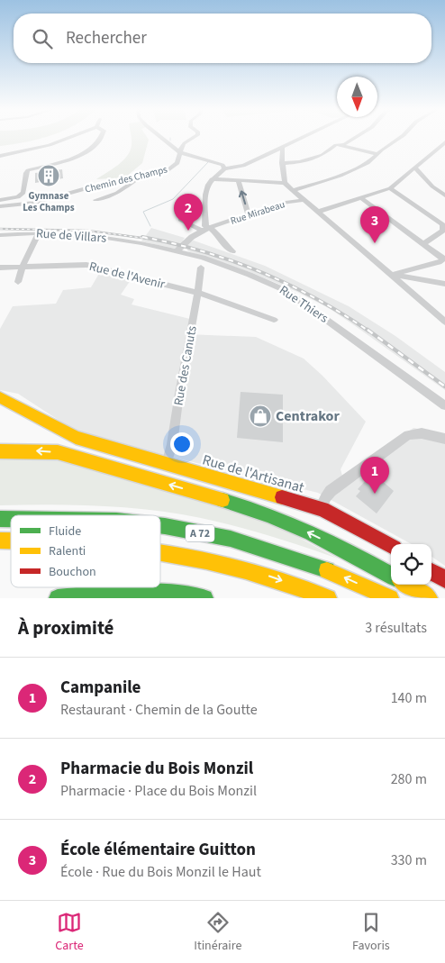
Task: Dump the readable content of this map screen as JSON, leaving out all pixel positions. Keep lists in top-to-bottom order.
{
  "streets": {
    "main road": ["Rue de l'Artisanat", "A 72"],
    "street": [
      "Chemin des Champs",
      "Rue Mirabeau",
      "Rue de Villars",
      "Rue de l'Avenir",
      "Rue Thiers",
      "Rue des Canuts"
    ]
  },
  "crossings": [
    ["Rue de Villars", "Rue Thiers"],
    ["Rue de l'Avenir", "Rue des Canuts"],
    ["Rue des Canuts", "Rue de l'Artisanat"]
  ],
  "places": {
    "building": ["Gymnase Les Champs"],
    "shop": ["Centrakor"]
  },
  "legend": ["Fluide", "Ralenti", "Bouchon"],
  "north": "bottom",
  "page": {
    "search": "Rechercher",
    "pins": ["2", "3", "1"],
    "heading": ["À proximité", "3 résultats"],
    "list": [
      {
        "mark": "1",
        "name": "Campanile",
        "note": "Restaurant · Chemin de la Goutte",
        "value": "140 m"
      },
      {
        "mark": "2",
        "name": "Pharmacie du Bois Monzil",
        "note": "Pharmacie · Place du Bois Monzil",
        "value": "280 m"
      },
      {
        "mark": "3",
        "name": "École élémentaire Guitton",
        "note": "École · Rue du Bois Monzil le Haut",
        "value": "330 m"
      }
    ],
    "nav": ["Carte", "Itinéraire", "Favoris"]
  }
}
